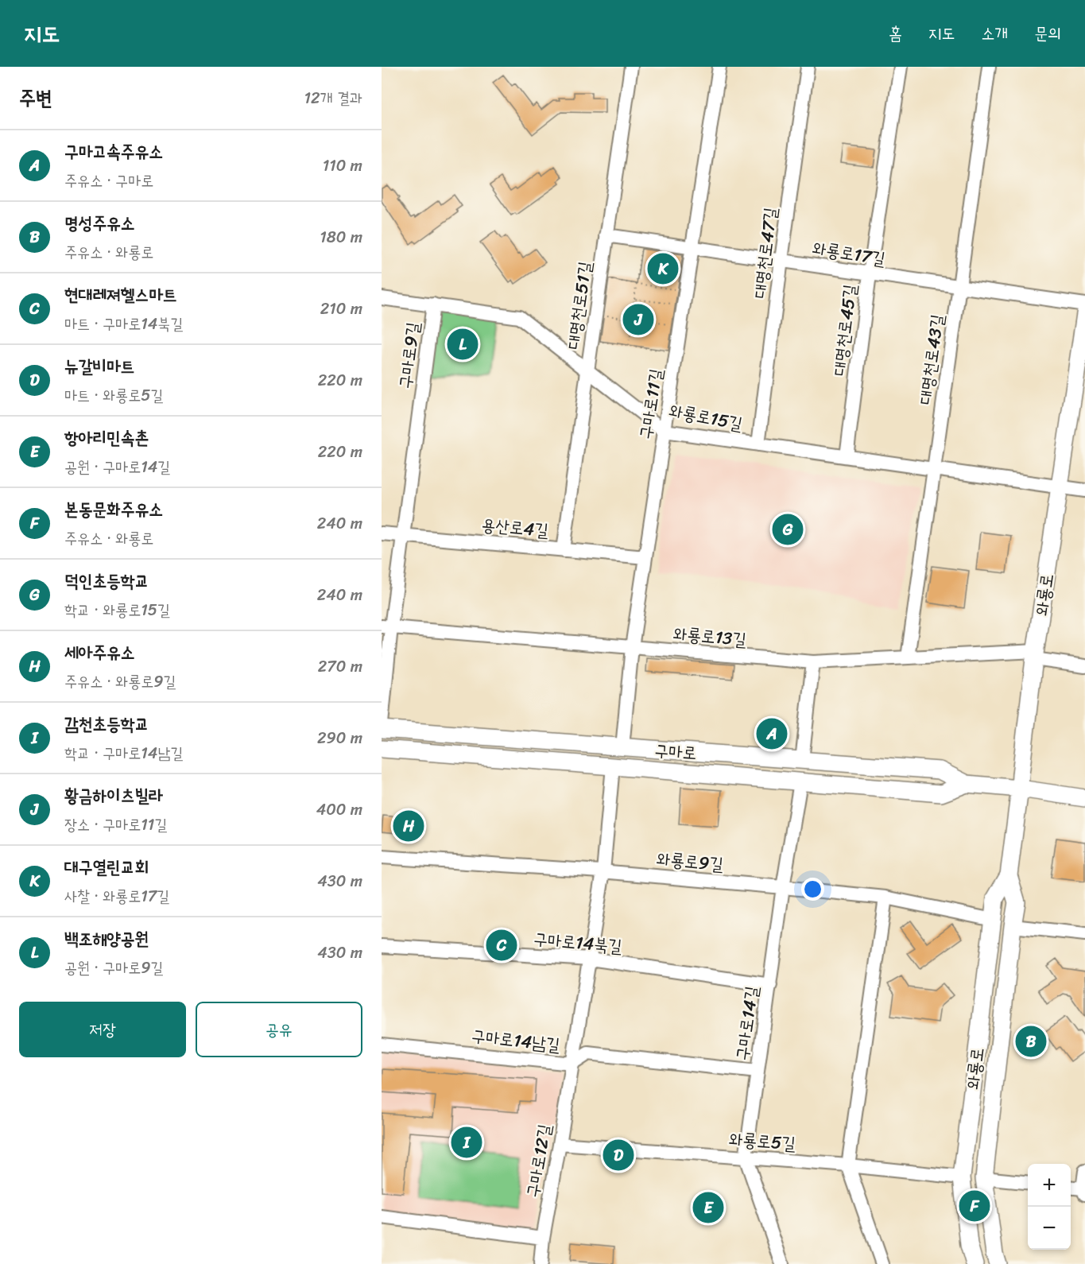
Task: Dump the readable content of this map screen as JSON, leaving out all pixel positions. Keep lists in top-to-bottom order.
{
  "streets": {
    "main road": ["와룡로", "구마로"],
    "street": [
      "대명천로47길",
      "와룡로17길",
      "대명천로51길",
      "대명천로45길",
      "구마로9길",
      "대명천로43길",
      "구마로11길",
      "와룡로15길",
      "용산로4길",
      "와룡로13길",
      "와룡로9길",
      "구마로14북길",
      "구마로14길",
      "구마로14남길",
      "와룡로5길",
      "구마로12길"
    ]
  },
  "crossings": [
    ["대명천로47길", "와룡로17길"],
    ["대명천로47길", "와룡로15길"],
    ["와룡로17길", "대명천로51길"],
    ["와룡로17길", "대명천로45길"],
    ["와룡로17길", "대명천로43길"],
    ["와룡로17길", "구마로11길"],
    ["대명천로51길", "와룡로15길"],
    ["대명천로51길", "용산로4길"],
    ["대명천로45길", "와룡로15길"],
    ["구마로9길", "와룡로15길"],
    ["구마로9길", "용산로4길"],
    ["구마로9길", "와룡로13길"],
    ["대명천로43길", "와룡로15길"],
    ["대명천로43길", "와룡로13길"],
    ["구마로11길", "와룡로15길"],
    ["구마로11길", "용산로4길"],
    ["구마로11길", "와룡로13길"],
    ["구마로11길", "구마로"],
    ["와룡로15길", "와룡로"],
    ["와룡로", "와룡로13길"],
    ["와룡로", "구마로"],
    ["와룡로", "와룡로9길"],
    ["와룡로", "와룡로5길"],
    ["구마로", "구마로14길"],
    ["구마로", "구마로12길"],
    ["와룡로9길", "구마로14길"],
    ["와룡로9길", "구마로12길"],
    ["구마로14북길", "구마로14길"],
    ["구마로14북길", "구마로12길"],
    ["구마로14길", "구마로14남길"],
    ["구마로14길", "와룡로5길"],
    ["구마로14남길", "구마로12길"],
    ["와룡로5길", "구마로12길"]
  ],
  "page": {
    "header": "지도",
    "nav": [
      "홈",
      "지도",
      "소개",
      "문의"
    ],
    "heading": ["주변", "12개 결과"],
    "list": [
      {
        "mark": "A",
        "name": "구마고속주유소",
        "note": "주유소 · 구마로",
        "value": "110 m"
      },
      {
        "mark": "B",
        "name": "명성주유소",
        "note": "주유소 · 와룡로",
        "value": "180 m"
      },
      {
        "mark": "C",
        "name": "현대레져헬스마트",
        "note": "마트 · 구마로14북길",
        "value": "210 m"
      },
      {
        "mark": "D",
        "name": "뉴갈비마트",
        "note": "마트 · 와룡로5길",
        "value": "220 m"
      },
      {
        "mark": "E",
        "name": "항아리민속촌",
        "note": "공원 · 구마로14길",
        "value": "220 m"
      },
      {
        "mark": "F",
        "name": "본동문화주유소",
        "note": "주유소 · 와룡로",
        "value": "240 m"
      },
      {
        "mark": "G",
        "name": "덕인초등학교",
        "note": "학교 · 와룡로15길",
        "value": "240 m"
      },
      {
        "mark": "H",
        "name": "세아주유소",
        "note": "주유소 · 와룡로9길",
        "value": "270 m"
      },
      {
        "mark": "I",
        "name": "감천초등학교",
        "note": "학교 · 구마로14남길",
        "value": "290 m"
      },
      {
        "mark": "J",
        "name": "황금하이츠빌라",
        "note": "장소 · 구마로11길",
        "value": "400 m"
      },
      {
        "mark": "K",
        "name": "대구열린교회",
        "note": "사찰 · 와룡로17길",
        "value": "430 m"
      },
      {
        "mark": "L",
        "name": "백조해양공원",
        "note": "공원 · 구마로9길",
        "value": "430 m"
      }
    ],
    "pins": [
      "K",
      "J",
      "L",
      "G",
      "A",
      "H",
      "C",
      "B",
      "I",
      "D",
      "F",
      "E"
    ],
    "buttons": ["저장", "공유"],
    "map_buttons": ["+", "−"]
  }
}
